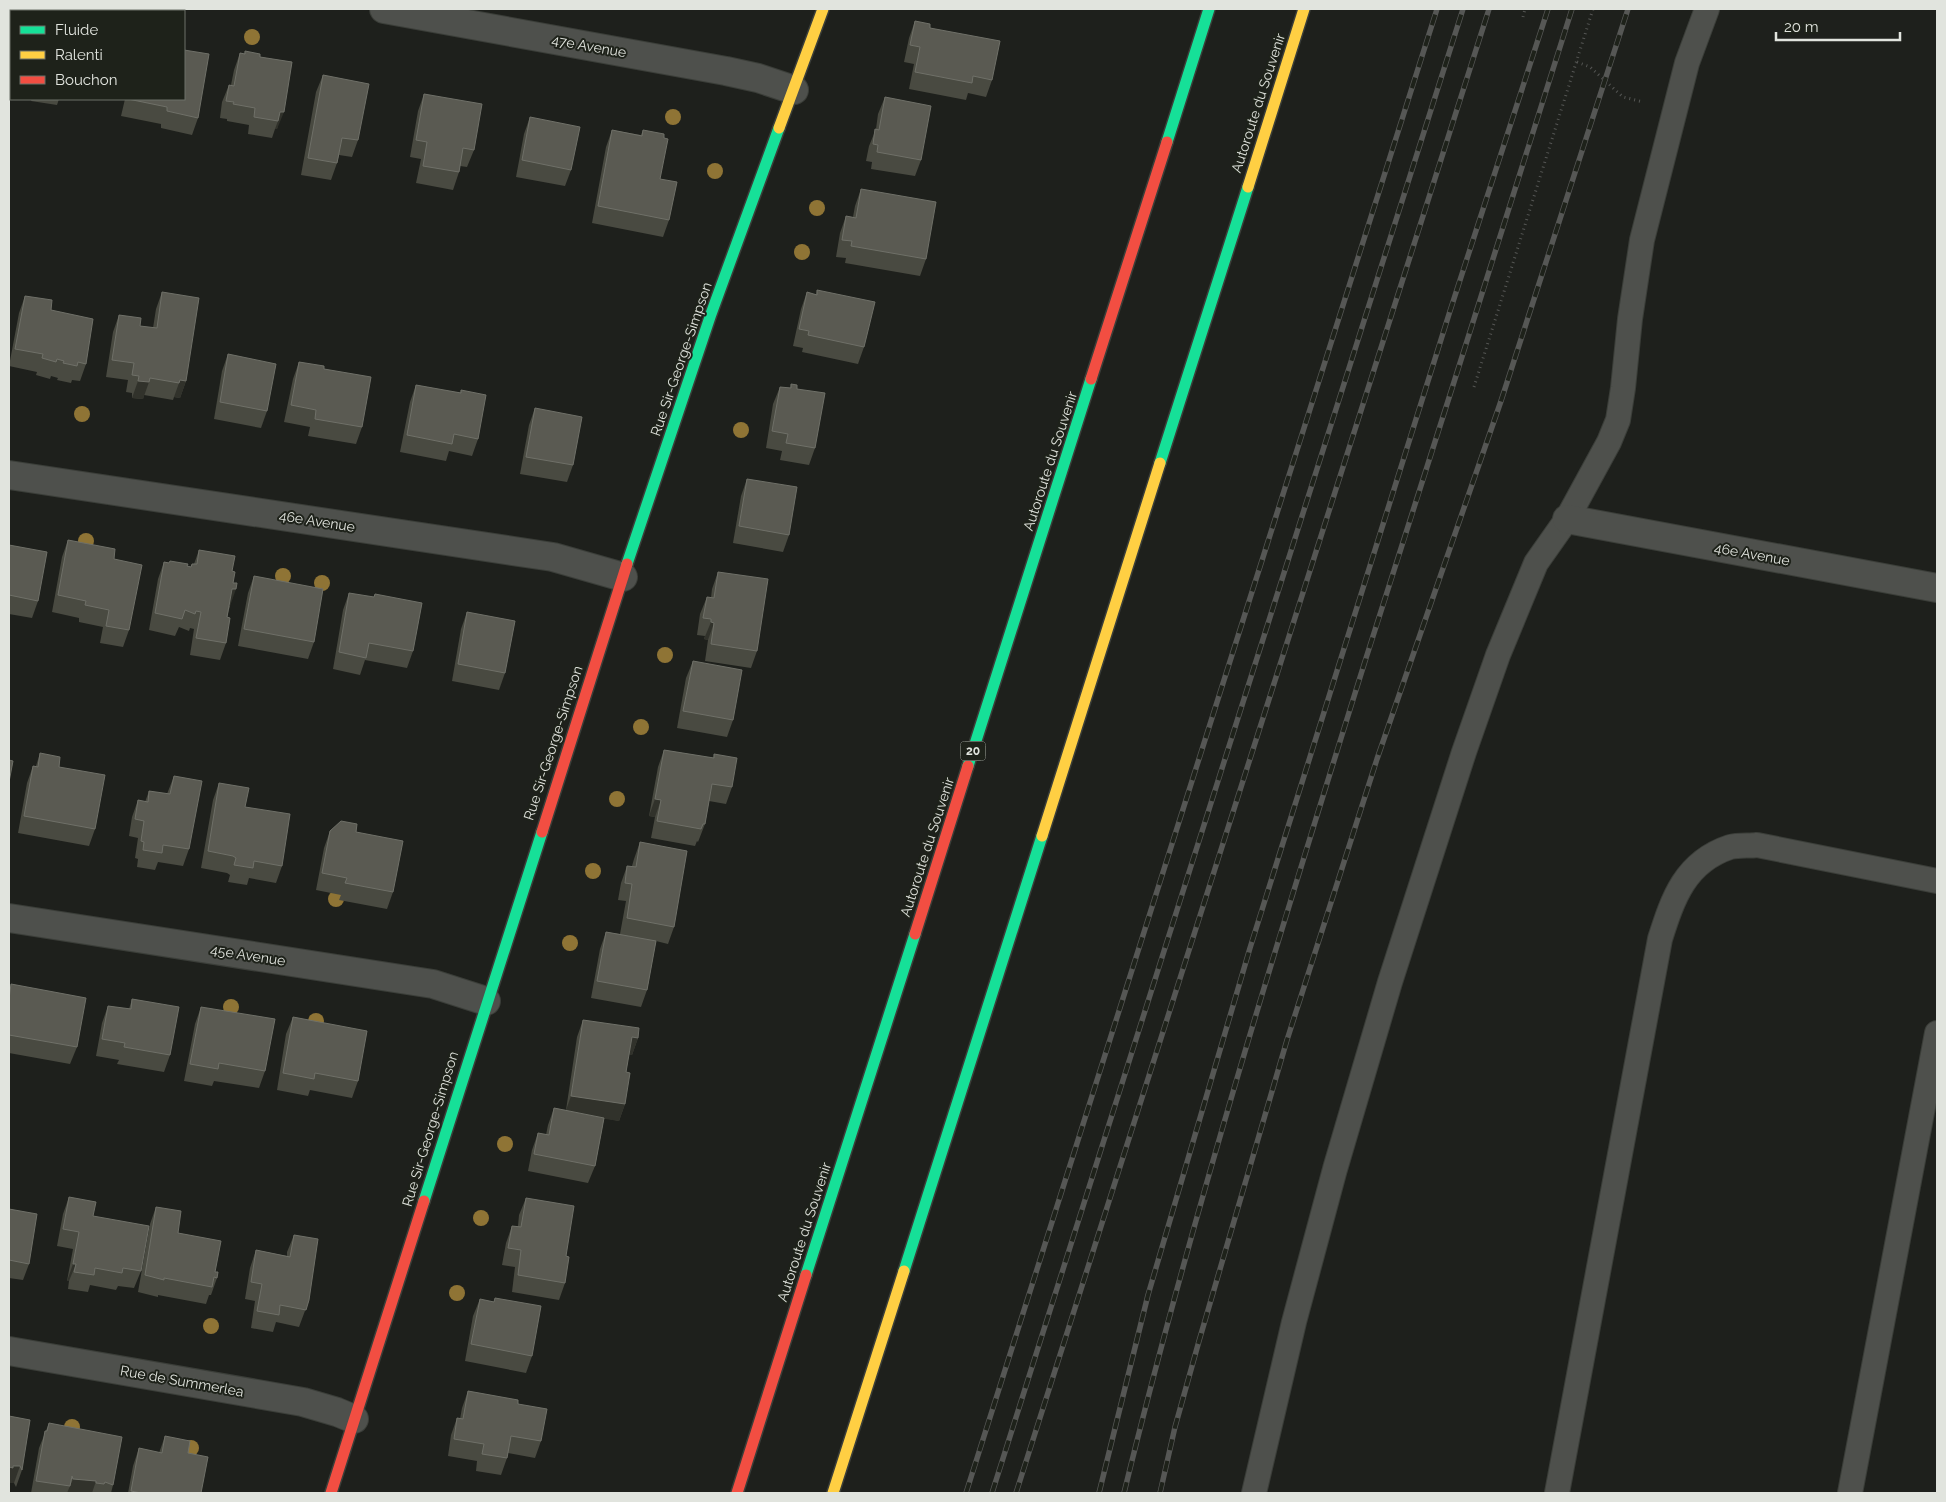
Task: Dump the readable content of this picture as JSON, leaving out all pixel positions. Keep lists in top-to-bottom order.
{
  "streets": {
    "main road": ["Autoroute du Souvenir", "Rue Sir-George-Simpson", "20"],
    "street": [
      "47e Avenue",
      "46e Avenue",
      "45e Avenue",
      "Rue de Summerlea"
    ]
  },
  "crossings": [
    ["47e Avenue", "Rue Sir-George-Simpson"],
    ["Rue Sir-George-Simpson", "46e Avenue"],
    ["Rue Sir-George-Simpson", "45e Avenue"],
    ["Rue Sir-George-Simpson", "Rue de Summerlea"]
  ],
  "legend": ["Fluide", "Ralenti", "Bouchon"],
  "scale_bar": "20 m"
}
